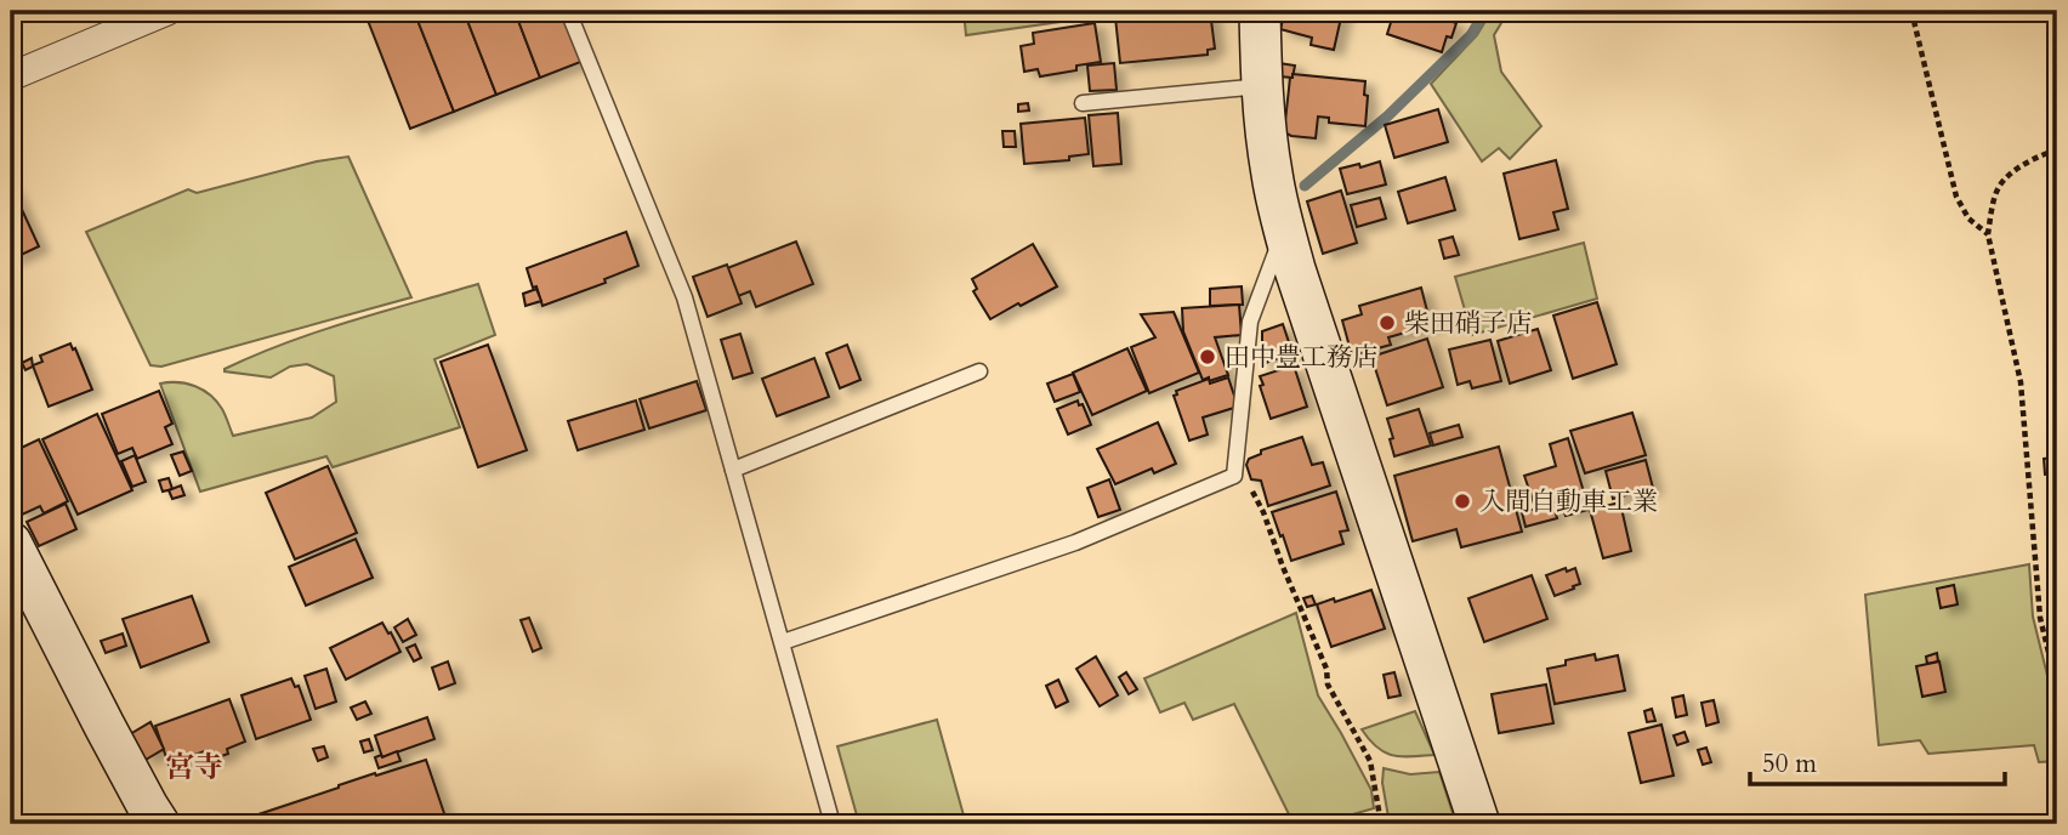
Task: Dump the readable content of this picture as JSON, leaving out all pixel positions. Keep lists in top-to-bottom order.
{
  "districts": ["宮寺"],
  "places": ["柴田硝子店", "田中豊工務店", "入間自動車工業"],
  "scale_bar": "50 m"
}
